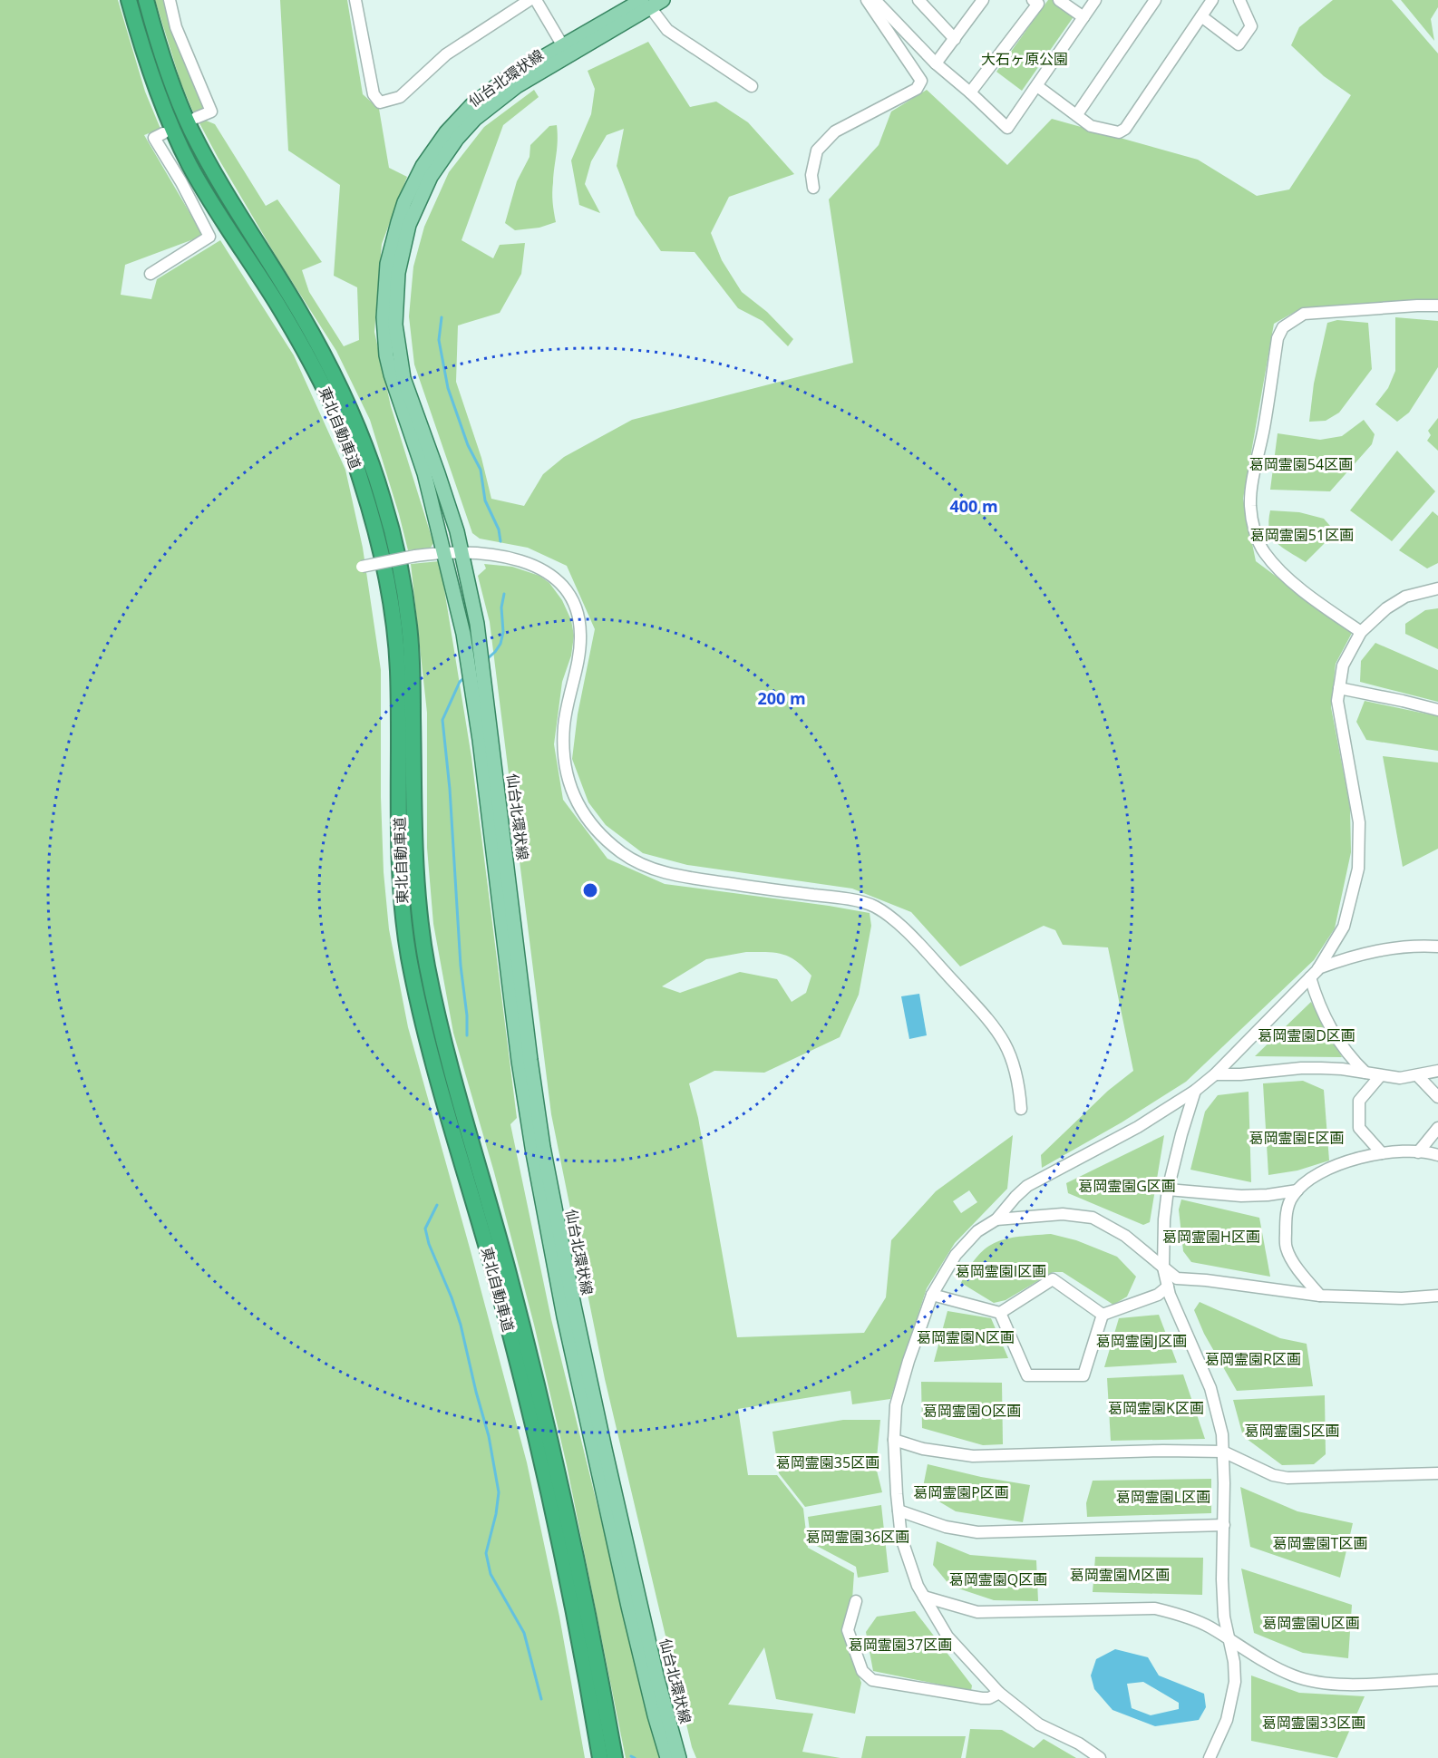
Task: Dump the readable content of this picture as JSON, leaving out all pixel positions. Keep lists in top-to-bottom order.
{
  "streets": {
    "highway": ["東北自動車道"],
    "main road": ["仙台北環状線"]
  },
  "parks": [
    "大石ヶ原公園",
    "葛岡霊園54区画",
    "葛岡霊園51区画",
    "葛岡霊園D区画",
    "葛岡霊園E区画",
    "葛岡霊園G区画",
    "葛岡霊園H区画",
    "葛岡霊園I区画",
    "葛岡霊園N区画",
    "葛岡霊園J区画",
    "葛岡霊園R区画",
    "葛岡霊園K区画",
    "葛岡霊園O区画",
    "葛岡霊園S区画",
    "葛岡霊園35区画",
    "葛岡霊園P区画",
    "葛岡霊園L区画",
    "葛岡霊園36区画",
    "葛岡霊園T区画",
    "葛岡霊園M区画",
    "葛岡霊園Q区画",
    "葛岡霊園U区画",
    "葛岡霊園37区画",
    "葛岡霊園33区画"
  ],
  "rings": ["400 m", "200 m"]
}
